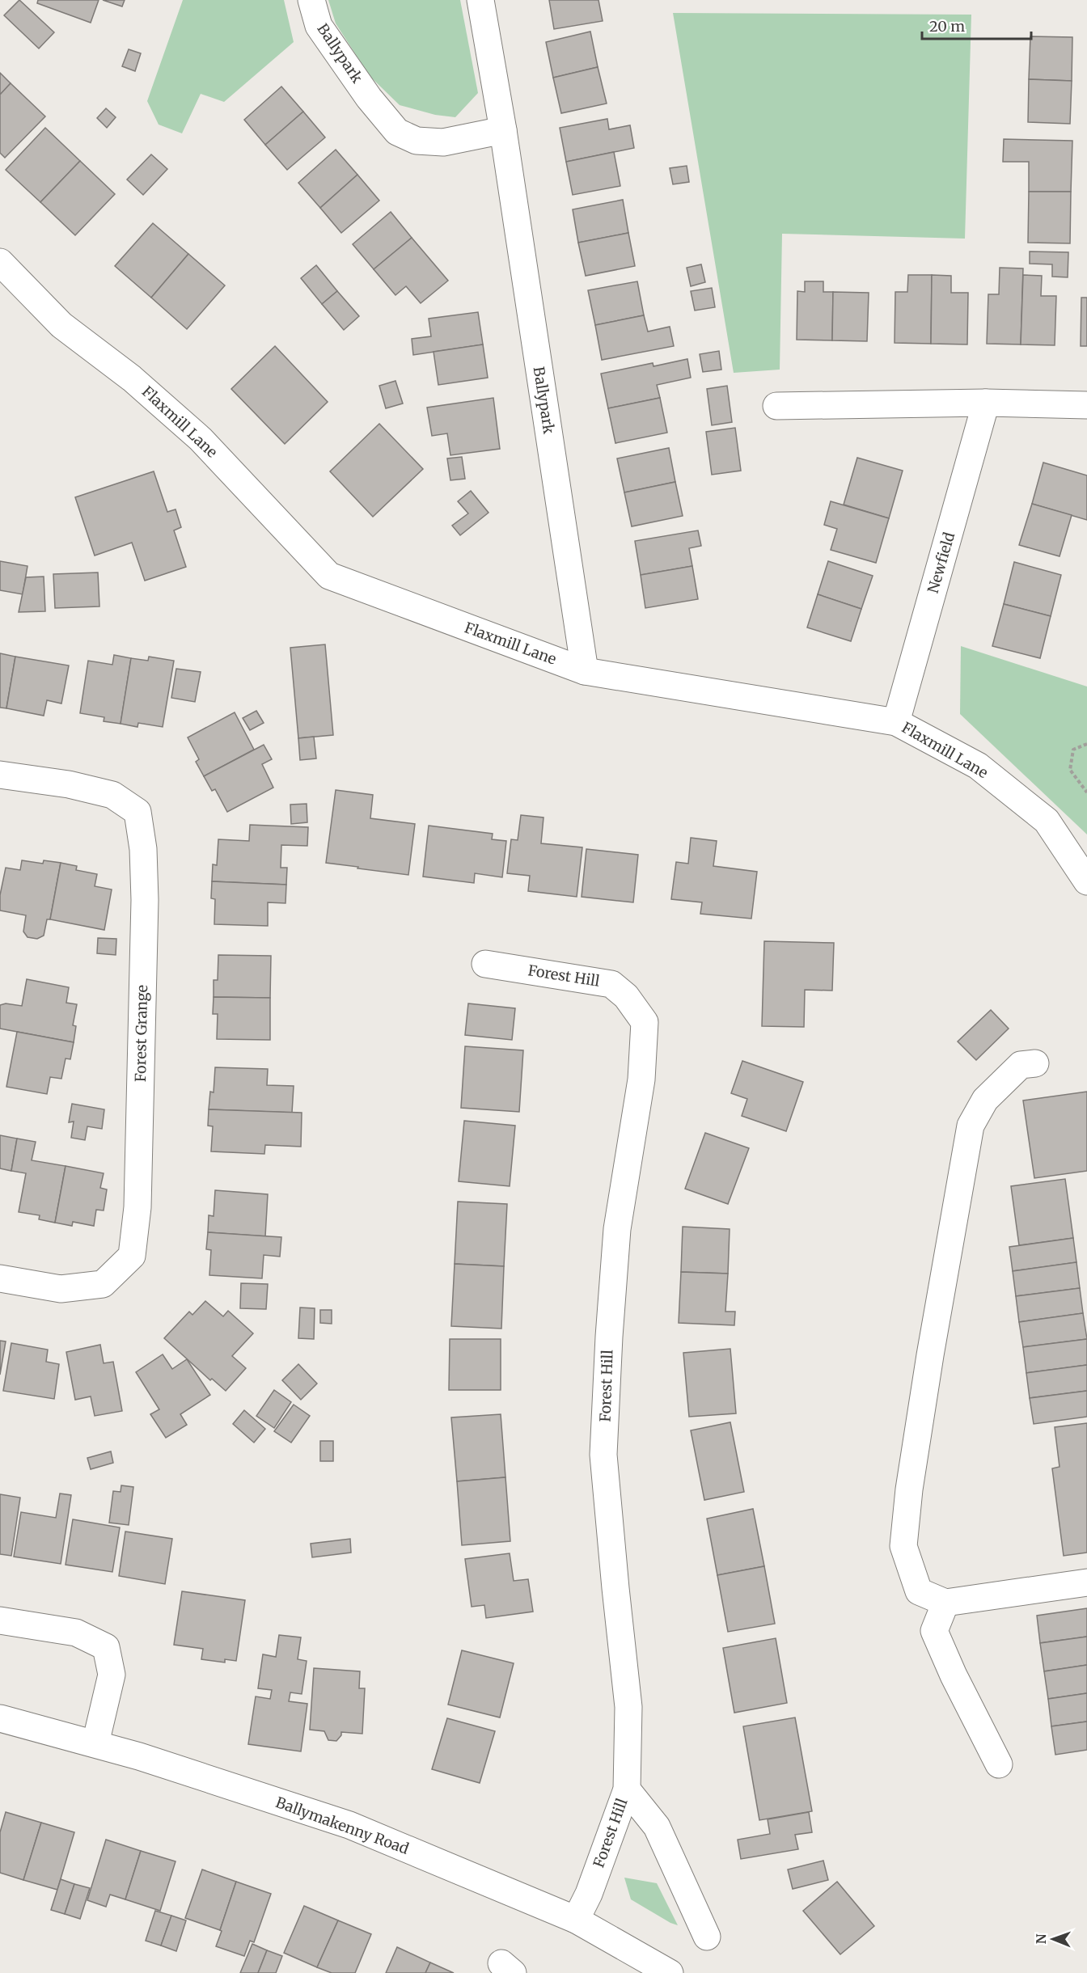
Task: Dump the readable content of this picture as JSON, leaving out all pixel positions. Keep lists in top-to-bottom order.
{
  "streets": {
    "street": [
      "Ballypark",
      "Flaxmill Lane",
      "Newfield",
      "Forest Hill",
      "Forest Grange",
      "Ballymakenny Road"
    ]
  },
  "crossings": [
    ["Ballypark", "Flaxmill Lane"],
    ["Flaxmill Lane", "Newfield"],
    ["Forest Hill", "Ballymakenny Road"]
  ],
  "scale_bar": "20 m",
  "north": "left"
}
